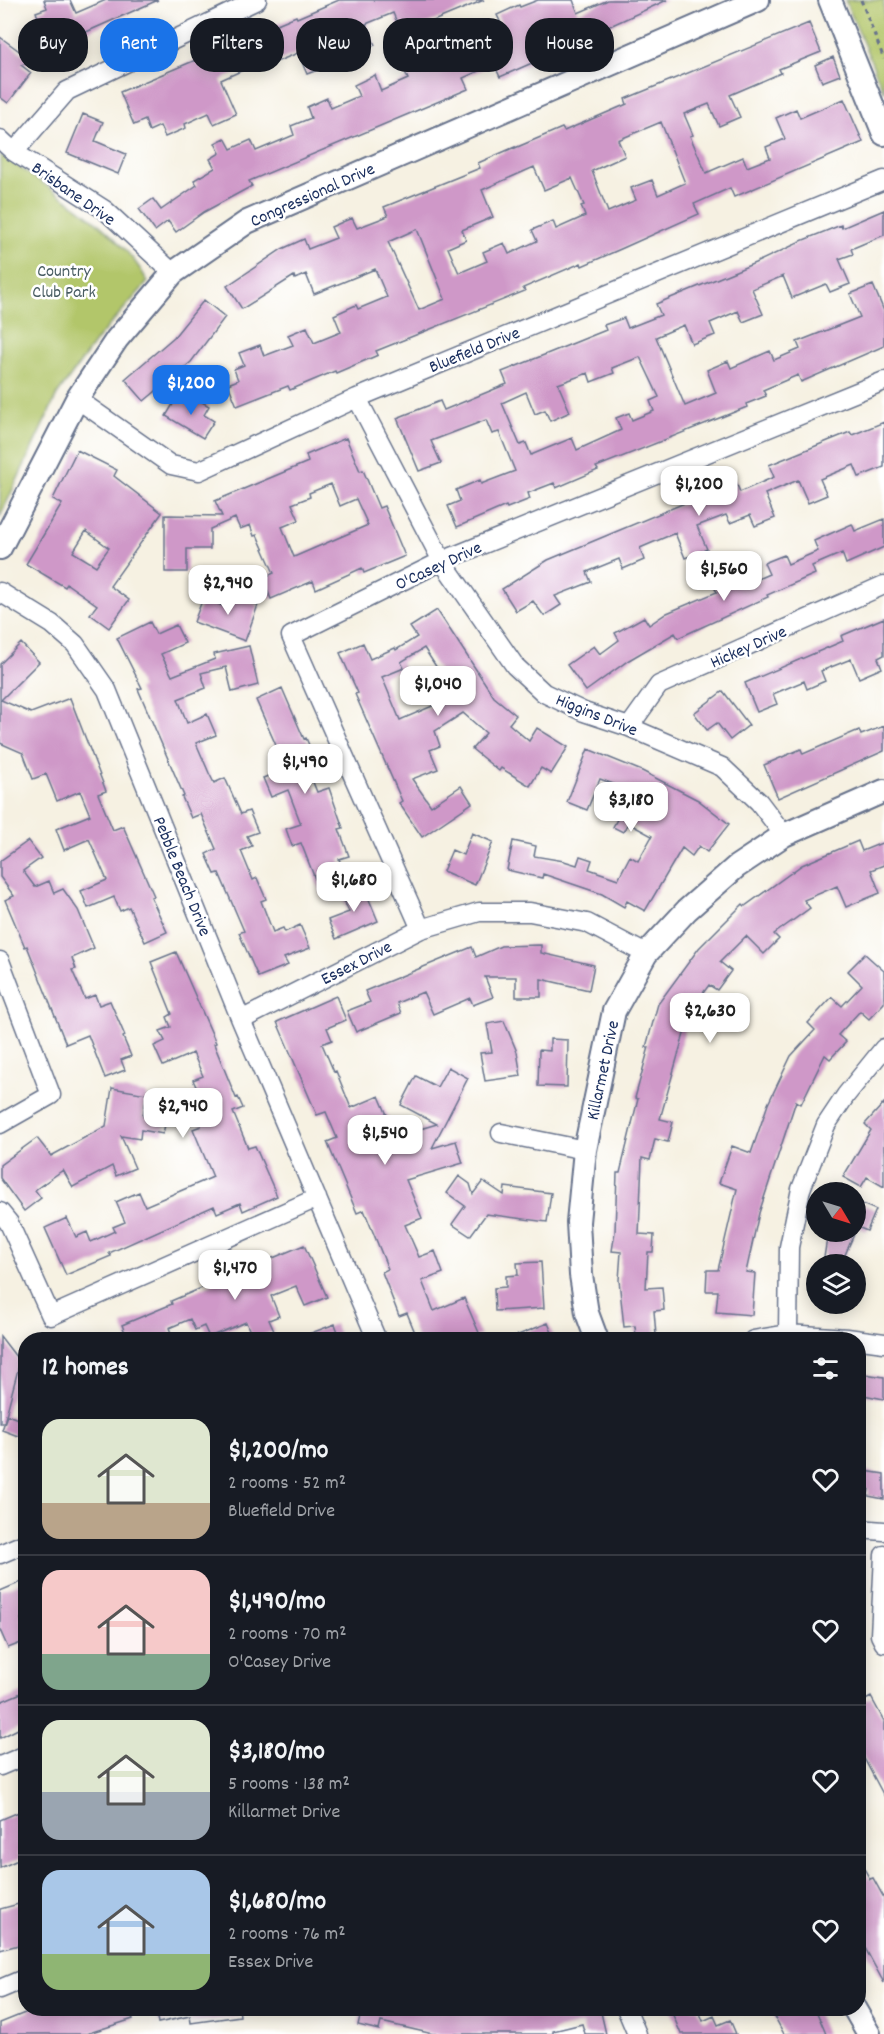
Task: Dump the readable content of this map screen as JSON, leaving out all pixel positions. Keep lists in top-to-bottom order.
{
  "streets": {
    "street": [
      "Brisbane Drive",
      "Congressional Drive",
      "Bluefield Drive",
      "O'Casey Drive",
      "Hickey Drive",
      "Higgins Drive",
      "Pebble Beach Drive",
      "Essex Drive",
      "Killarmet Drive"
    ]
  },
  "crossings": [
    ["Brisbane Drive", "Congressional Drive"],
    ["Congressional Drive", "Bluefield Drive"],
    ["Bluefield Drive", "Higgins Drive"],
    ["O'Casey Drive", "Higgins Drive"],
    ["O'Casey Drive", "Essex Drive"],
    ["Hickey Drive", "Higgins Drive"],
    ["Higgins Drive", "Killarmet Drive"],
    ["Pebble Beach Drive", "Essex Drive"],
    ["Essex Drive", "Killarmet Drive"]
  ],
  "parks": ["Country Club Park"],
  "north": "bottom right",
  "page": {
    "chip": [
      "Buy",
      "Rent",
      "Filters",
      "New",
      "Apartment",
      "House"
    ],
    "price": [
      "$1,200",
      "$1,200",
      "$1,560",
      "$2,940",
      "$1,040",
      "$1,490",
      "$3,180",
      "$1,680",
      "$2,630",
      "$2,940",
      "$1,540",
      "$1,470"
    ],
    "heading": "12 homes",
    "list": [
      {
        "name": "$1,200/mo",
        "note": "2 rooms · 52 m² · Bluefield Drive"
      },
      {
        "name": "$1,490/mo",
        "note": "2 rooms · 70 m² · O'Casey Drive"
      },
      {
        "name": "$3,180/mo",
        "note": "5 rooms · 138 m² · Killarmet Drive"
      },
      {
        "name": "$1,680/mo",
        "note": "2 rooms · 76 m² · Essex Drive"
      }
    ]
  }
}
